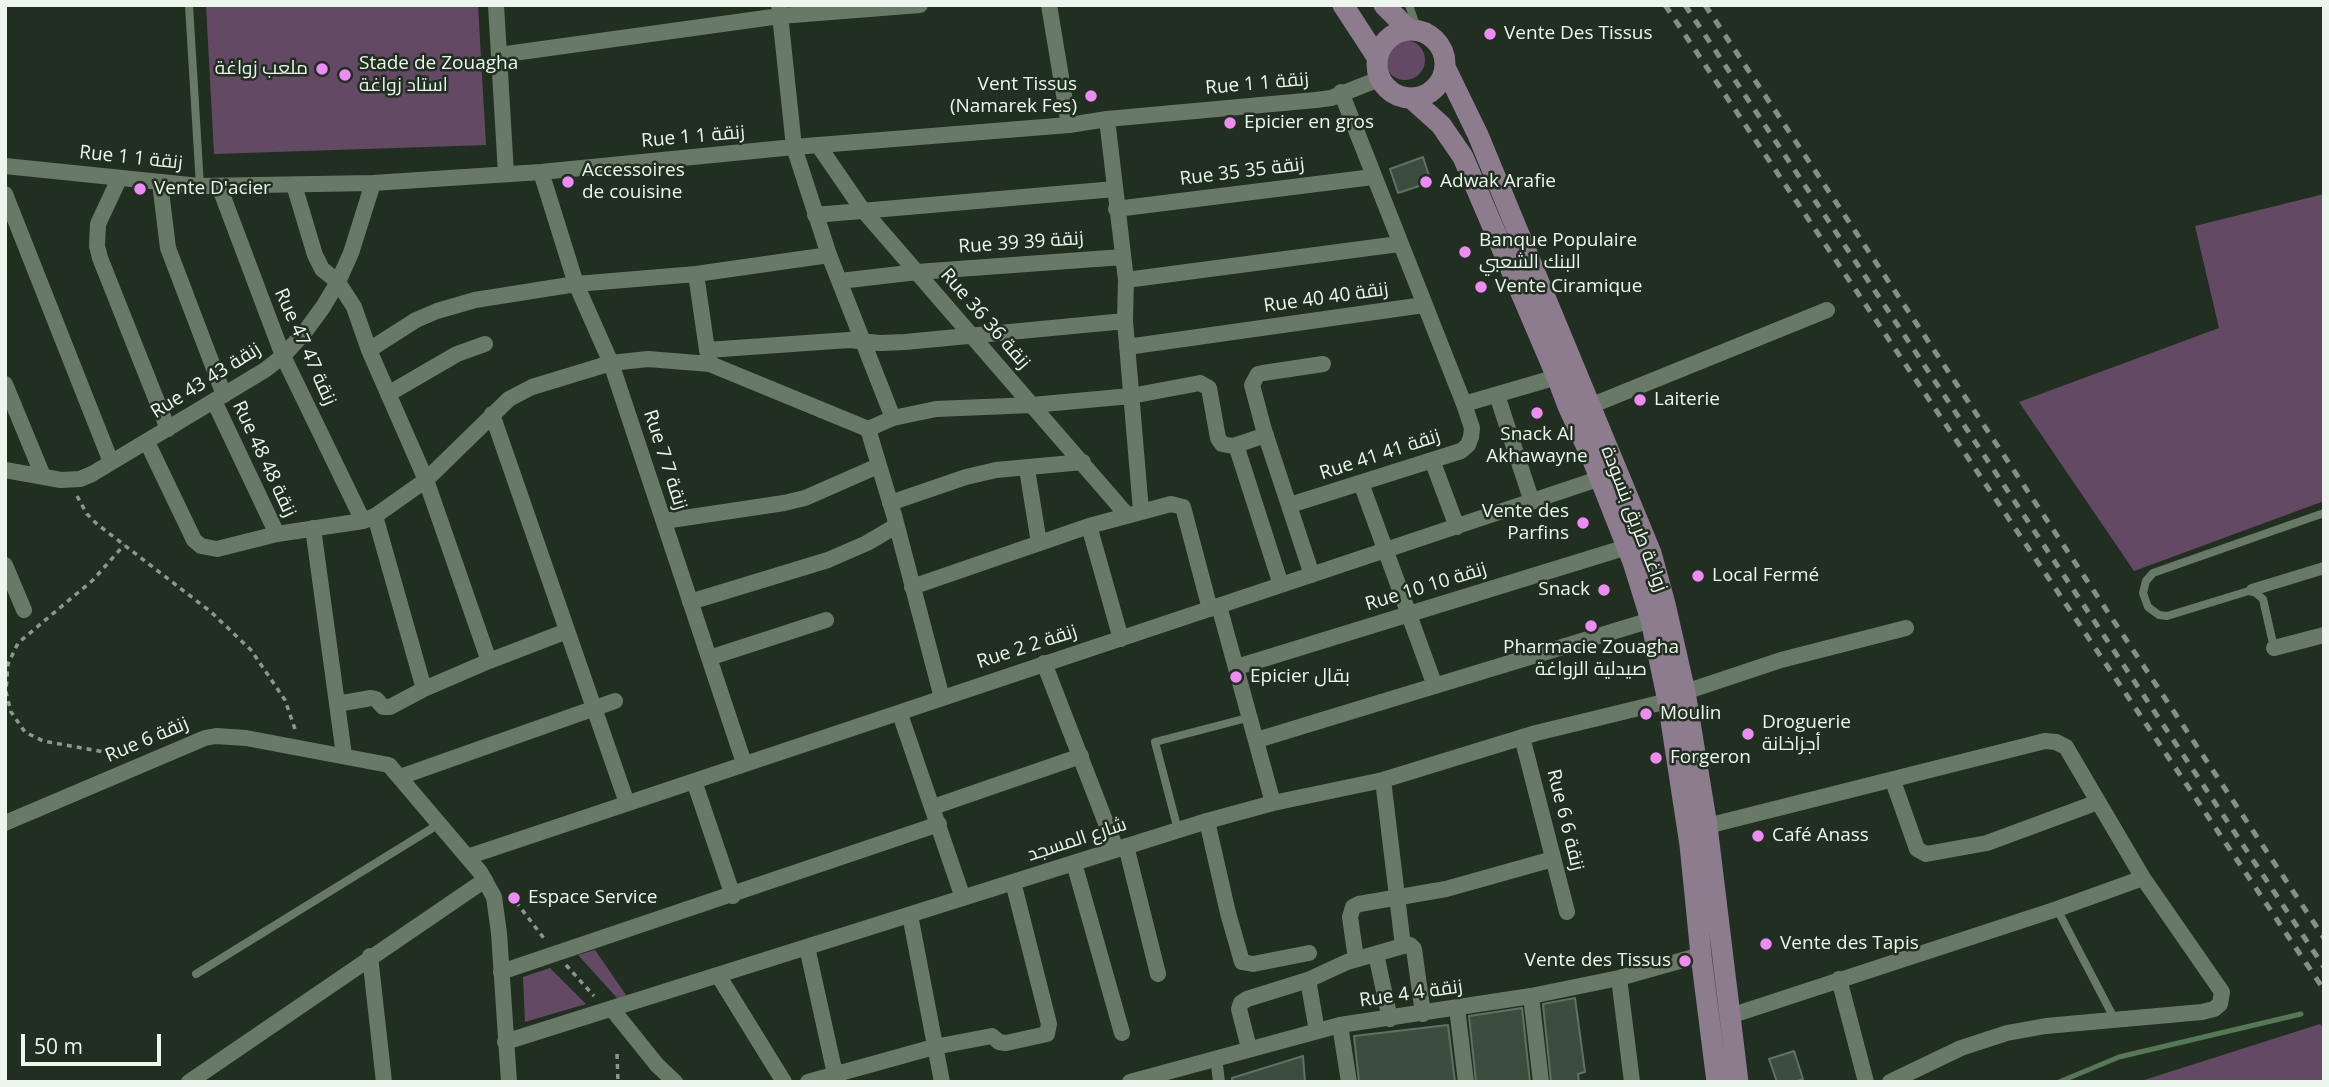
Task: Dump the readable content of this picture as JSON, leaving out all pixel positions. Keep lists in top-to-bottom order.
{
  "streets": {
    "main road": ["زواغة طريق بنسودة"],
    "street": [
      "Rue 1 زنقة 1",
      "Rue 35 زنقة 35",
      "Rue 39 زنقة 39",
      "Rue 40 زنقة 40",
      "Rue 36 زنقة 36",
      "Rue 47 زنقة 47",
      "Rue 43 زنقة 43",
      "Rue 41 زنقة 41",
      "Rue 48 زنقة 48",
      "Rue 7 زنقة 7",
      "Rue 10 زنقة 10",
      "Rue 2 زنقة 2",
      "Rue 6 زنقة",
      "Rue 6 زنقة 6",
      "شارع المسجد",
      "Rue 4 زنقة 4"
    ]
  },
  "crossings": [
    ["Rue 1 زنقة 1", "Rue 36 زنقة 36"],
    ["Rue 1 زنقة 1", "Rue 47 زنقة 47"],
    ["Rue 1 زنقة 1", "Rue 43 زنقة 43"],
    ["Rue 1 زنقة 1", "Rue 48 زنقة 48"],
    ["Rue 1 زنقة 1", "Rue 7 زنقة 7"],
    ["Rue 1 زنقة 1", "زواغة طريق بنسودة"],
    ["Rue 39 زنقة 39", "Rue 36 زنقة 36"],
    ["Rue 47 زنقة 47", "Rue 43 زنقة 43"],
    ["Rue 43 زنقة 43", "Rue 48 زنقة 48"],
    ["Rue 7 زنقة 7", "Rue 2 زنقة 2"],
    ["زواغة طريق بنسودة", "Rue 10 زنقة 10"],
    ["زواغة طريق بنسودة", "Rue 2 زنقة 2"],
    ["زواغة طريق بنسودة", "شارع المسجد"],
    ["زواغة طريق بنسودة", "Rue 4 زنقة 4"],
    ["Rue 6 زنقة 6", "شارع المسجد"]
  ],
  "places": [
    "Vente Des Tissus",
    "ملعب زواغة",
    "Stade de Zouagha استاد زواغة",
    "Vent Tissus (Namarek Fes)",
    "Epicier en gros",
    "Accessoires de couisine",
    "Adwak Arafie",
    "Vente D'acier",
    "Banque Populaire البنك الشعبي",
    "Vente Ciramique",
    "Laiterie",
    "Snack Al Akhawayne",
    "Vente des Parfins",
    "Local Fermé",
    "Snack",
    "Pharmacie Zouagha صيدلية الزواغة",
    "Epicier بقال",
    "Moulin",
    "Droguerie أجزاخانة",
    "Forgeron",
    "Café Anass",
    "Espace Service",
    "Vente des Tapis",
    "Vente des Tissus"
  ],
  "scale_bar": "50 m"
}
